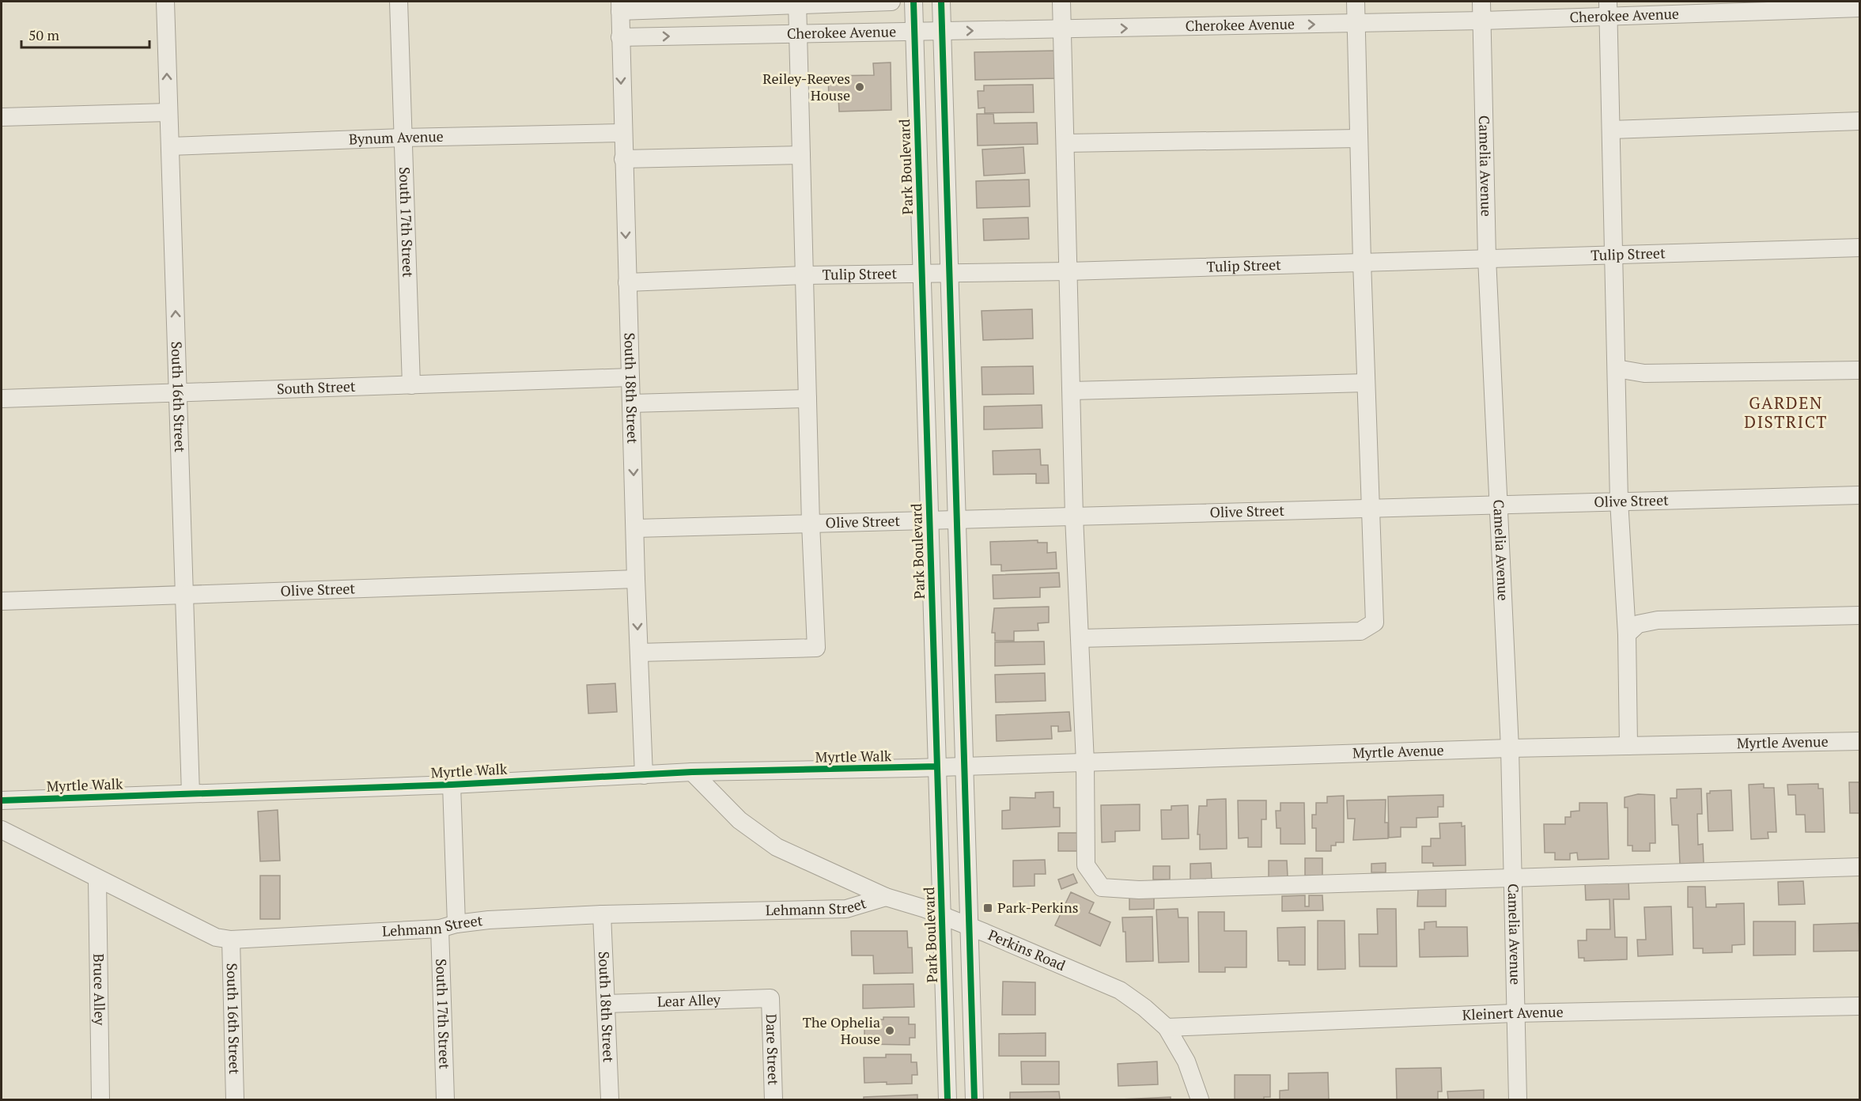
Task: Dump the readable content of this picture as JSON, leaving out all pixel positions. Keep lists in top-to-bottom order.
{
  "streets": {
    "street": [
      "Cherokee Avenue",
      "Bynum Avenue",
      "Camelia Avenue",
      "Park Boulevard",
      "South 17th Street",
      "Tulip Street",
      "South Street",
      "South 18th Street",
      "South 16th Street",
      "Olive Street",
      "Myrtle Avenue",
      "Myrtle Walk",
      "Lehmann Street",
      "Perkins Road",
      "Bruce Alley",
      "Lear Alley",
      "Kleinert Avenue",
      "Dare Street"
    ]
  },
  "crossings": [
    ["Cherokee Avenue", "Camelia Avenue"],
    ["Cherokee Avenue", "Park Boulevard"],
    ["Cherokee Avenue", "South 18th Street"],
    ["Bynum Avenue", "South 17th Street"],
    ["Bynum Avenue", "South 18th Street"],
    ["Bynum Avenue", "South 16th Street"],
    ["Camelia Avenue", "Tulip Street"],
    ["Camelia Avenue", "Olive Street"],
    ["Camelia Avenue", "Myrtle Avenue"],
    ["Camelia Avenue", "Kleinert Avenue"],
    ["Park Boulevard", "Tulip Street"],
    ["Park Boulevard", "Olive Street"],
    ["Park Boulevard", "Myrtle Avenue"],
    ["Park Boulevard", "Myrtle Walk"],
    ["Park Boulevard", "Perkins Road"],
    ["South 17th Street", "South Street"],
    ["South 17th Street", "Myrtle Walk"],
    ["South 17th Street", "Lehmann Street"],
    ["Tulip Street", "South 18th Street"],
    ["South Street", "South 18th Street"],
    ["South Street", "South 16th Street"],
    ["South 18th Street", "Olive Street"],
    ["South 18th Street", "Myrtle Walk"],
    ["South 18th Street", "Lehmann Street"],
    ["South 18th Street", "Lear Alley"],
    ["South 16th Street", "Olive Street"],
    ["South 16th Street", "Myrtle Walk"],
    ["South 16th Street", "Lehmann Street"],
    ["Myrtle Avenue", "Myrtle Walk"],
    ["Myrtle Walk", "Perkins Road"],
    ["Lehmann Street", "Perkins Road"],
    ["Lehmann Street", "Bruce Alley"],
    ["Perkins Road", "Kleinert Avenue"],
    ["Lear Alley", "Dare Street"]
  ],
  "one_way": ["South 18th Street", "South 16th Street"],
  "districts": ["GARDEN DISTRICT"],
  "places": {
    "other": ["Reiley-Reeves House", "The Ophelia House"],
    "transit": ["Park-Perkins"]
  },
  "scale_bar": "50 m"
}
